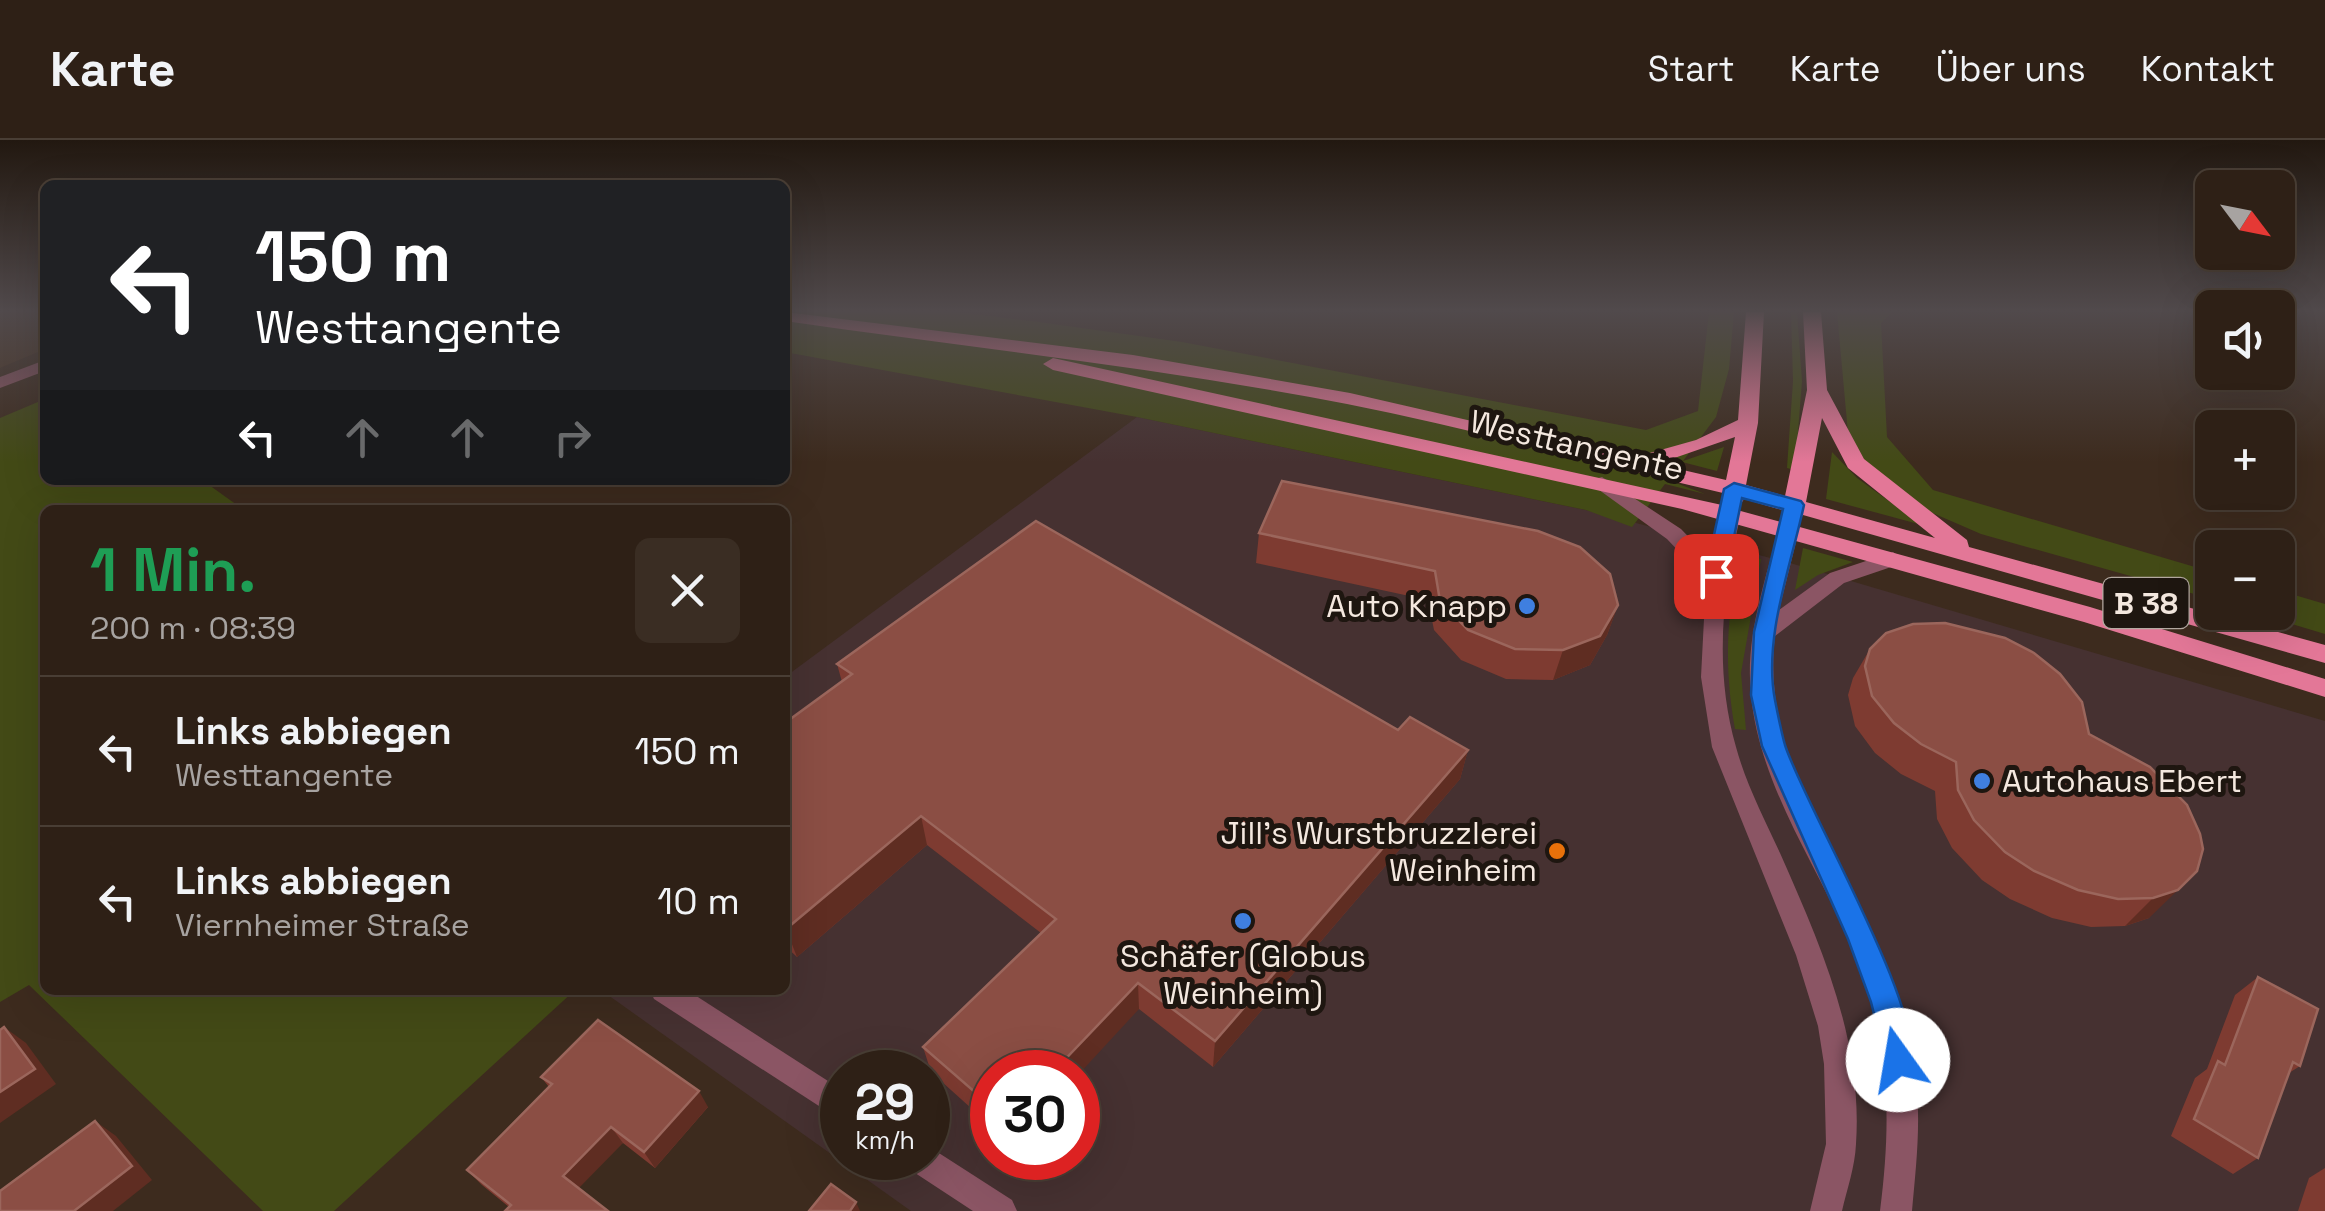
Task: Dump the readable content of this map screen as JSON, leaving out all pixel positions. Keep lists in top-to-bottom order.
{
  "streets": {
    "main road": ["Westtangente", "B 38"]
  },
  "crossings": [
    ["Westtangente", "B 38"]
  ],
  "places": [
    "Auto Knapp",
    "Autohaus Ebert",
    "Jill's Wurstbruzzlerei Weinheim",
    "Schäfer (Globus Weinheim)"
  ],
  "north": "bottom right",
  "page": {
    "header": "Karte",
    "nav": [
      "Start",
      "Karte",
      "Über uns",
      "Kontakt"
    ],
    "map_buttons": ["+", "−"],
    "turn": ["150 m", "Westtangente"],
    "heading": ["1 Min.", "200 m · 08:39"],
    "list": [
      {
        "name": "Links abbiegen",
        "note": "Westtangente",
        "value": "150 m"
      },
      {
        "name": "Links abbiegen",
        "note": "Viernheimer Straße",
        "value": "10 m"
      }
    ],
    "speed": "29 km/h",
    "limit": "30"
  }
}
